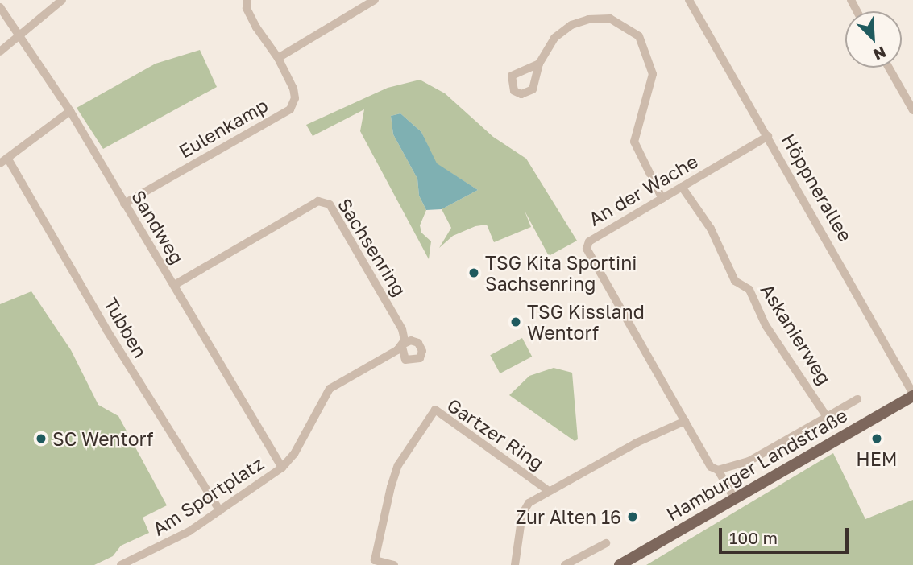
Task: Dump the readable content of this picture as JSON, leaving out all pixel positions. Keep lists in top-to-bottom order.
{
  "streets": {
    "main road": ["Hamburger Landstraße"],
    "street": [
      "Eulenkamp",
      "Höppnerallee",
      "An der Wache",
      "Sandweg",
      "Sachsenring",
      "Tubben",
      "Askanierweg",
      "Gartzer Ring",
      "Am Sportplatz"
    ]
  },
  "crossings": [
    ["Eulenkamp", "Sandweg"],
    ["Höppnerallee", "An der Wache"],
    ["Höppnerallee", "Hamburger Landstraße"],
    ["An der Wache", "Askanierweg"],
    ["An der Wache", "Gartzer Ring"],
    ["An der Wache", "Hamburger Landstraße"],
    ["Sandweg", "Sachsenring"],
    ["Sandweg", "Am Sportplatz"],
    ["Sachsenring", "Am Sportplatz"],
    ["Tubben", "Am Sportplatz"]
  ],
  "places": [
    "TSG Kita Sportini Sachsenring",
    "TSG Kissland Wentorf",
    "SC Wentorf",
    "HEM",
    "Zur Alten 16"
  ],
  "scale_bar": "100 m",
  "north": "bottom right"
}
